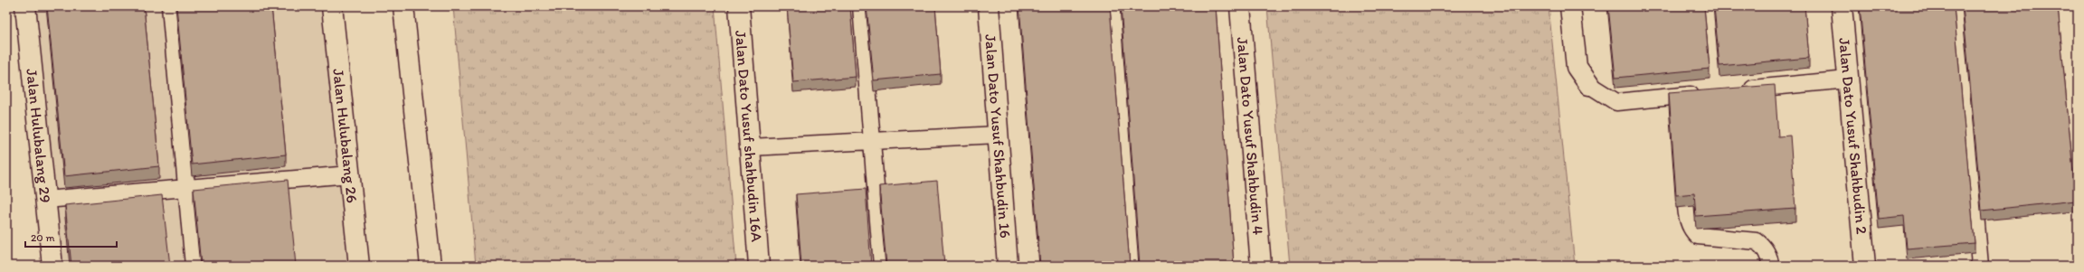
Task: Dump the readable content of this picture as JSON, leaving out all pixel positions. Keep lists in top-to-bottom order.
{
  "streets": {
    "street": [
      "Jalan Hulubalang 29",
      "Jalan Hulubalang 26",
      "Jalan Dato Yusuf Shahbudin 2",
      "Jalan Dato Yusuf shahbudin 16A",
      "Jalan Dato Yusuf Shahbudin 16",
      "Jalan Dato Yusuf Shahbudin 4"
    ]
  },
  "scale_bar": "20 m"
}
